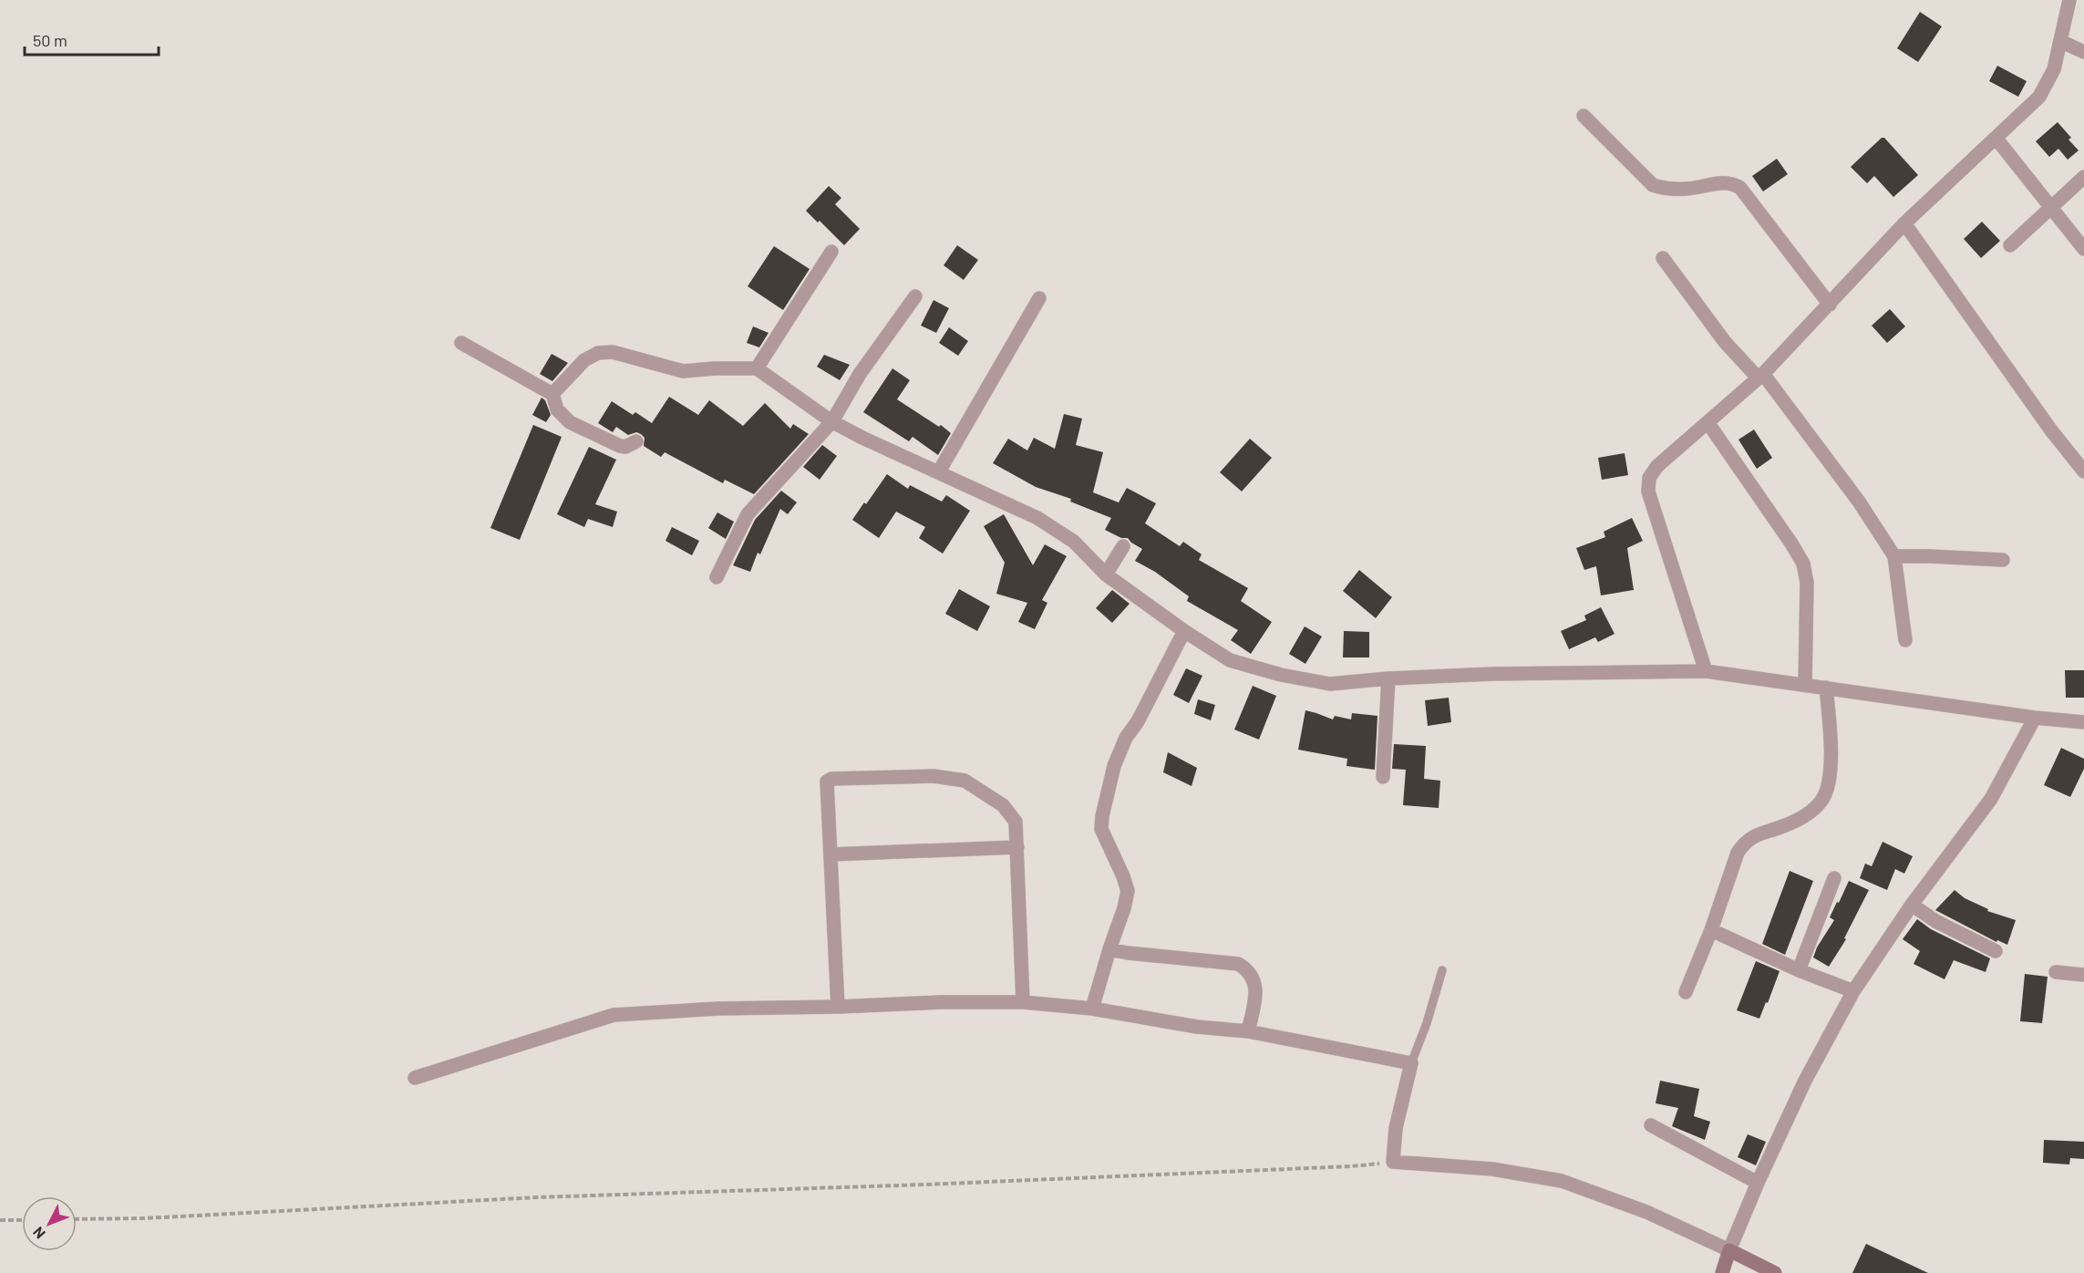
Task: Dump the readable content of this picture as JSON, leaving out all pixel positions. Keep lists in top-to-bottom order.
{
  "scale_bar": "50 m",
  "north": "bottom left"
}
